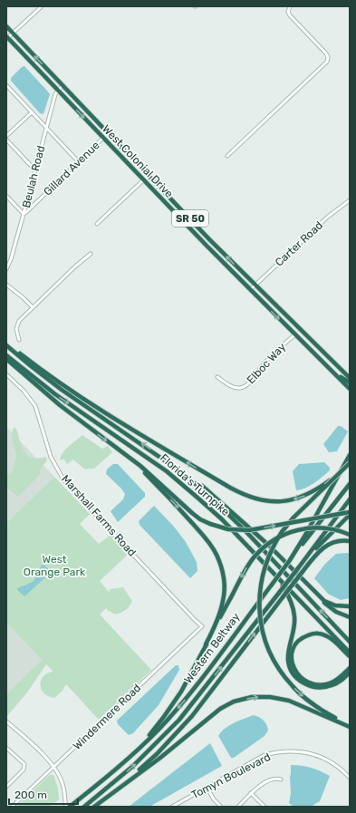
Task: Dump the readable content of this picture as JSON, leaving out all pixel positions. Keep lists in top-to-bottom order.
{
  "streets": {
    "highway": [
      "West Colonial Drive",
      "SR 50",
      "Florida's Turnpike",
      "Western Beltway"
    ],
    "street": [
      "Gillard Avenue",
      "Beulah Road",
      "Carter Road",
      "Elboc Way",
      "Marshall Farms Road",
      "Windermere Road",
      "Tomyn Boulevard"
    ]
  },
  "crossings": [
    ["West Colonial Drive", "Gillard Avenue"],
    ["West Colonial Drive", "Beulah Road"],
    ["West Colonial Drive", "Carter Road"],
    ["West Colonial Drive", "Elboc Way"],
    ["Gillard Avenue", "Beulah Road"],
    ["Marshall Farms Road", "Windermere Road"]
  ],
  "parks": ["West Orange Park"],
  "scale_bar": "200 m"
}
